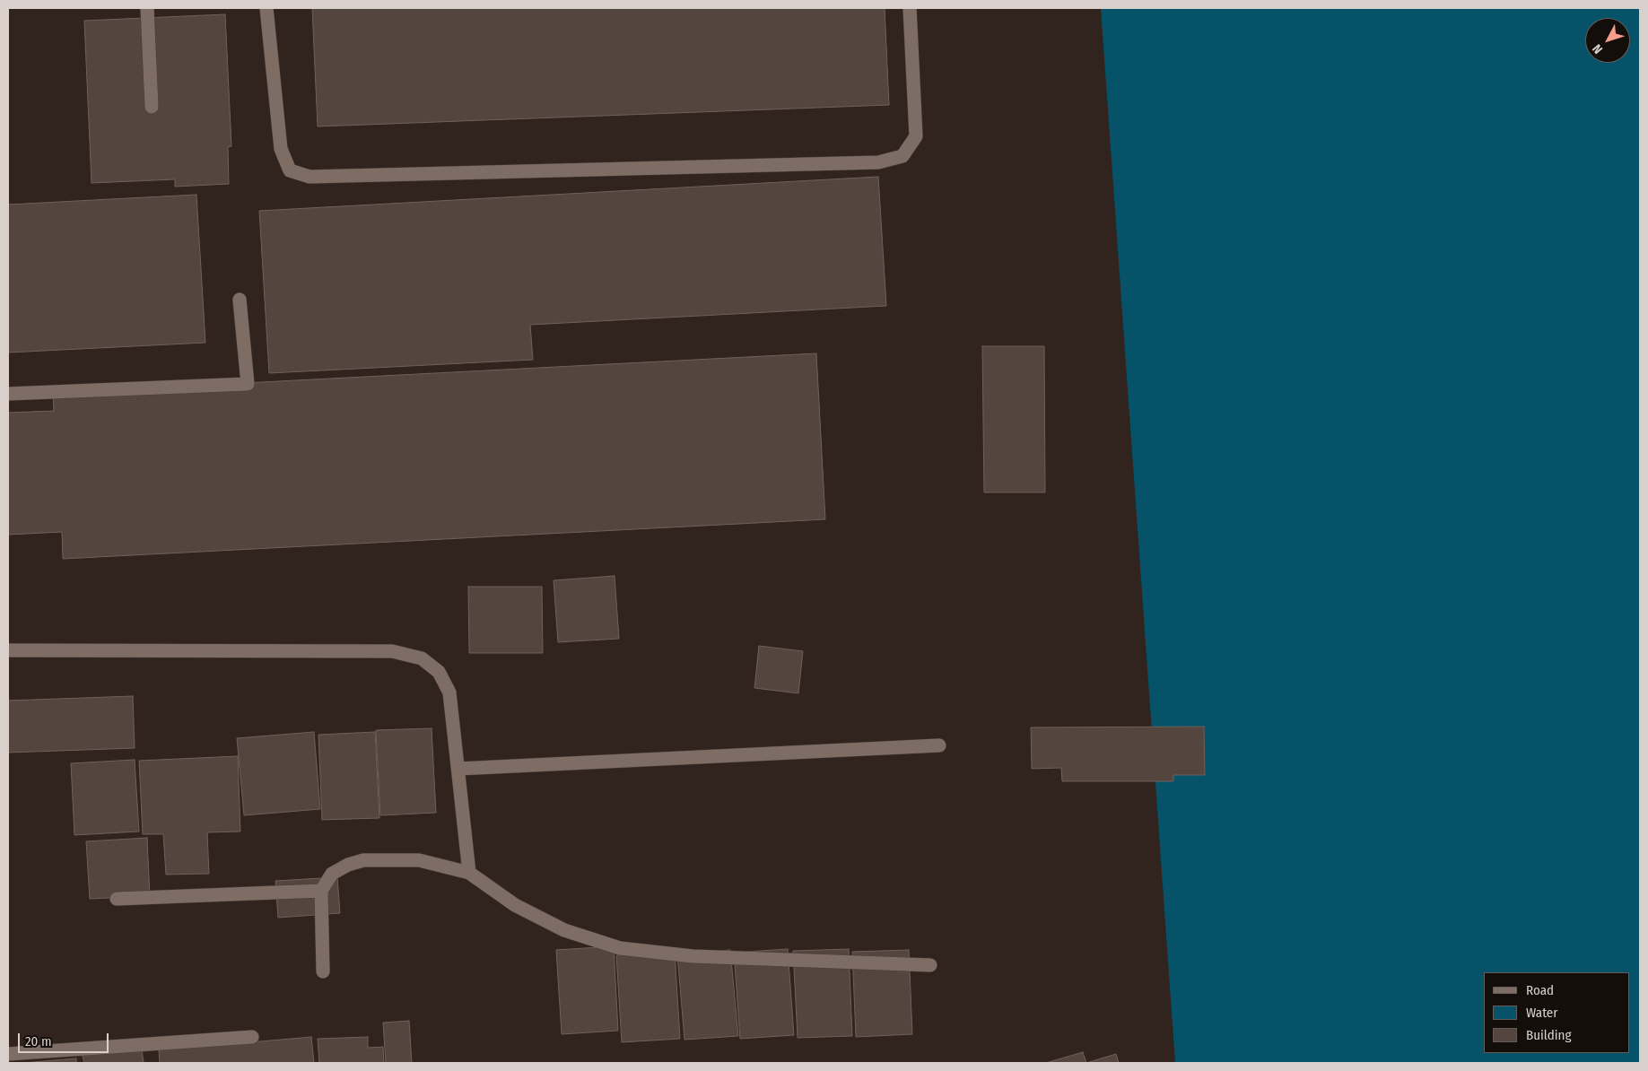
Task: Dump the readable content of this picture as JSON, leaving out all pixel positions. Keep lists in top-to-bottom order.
{
  "legend": ["Road", "Water", "Building"],
  "scale_bar": "20 m",
  "north": "bottom left"
}
